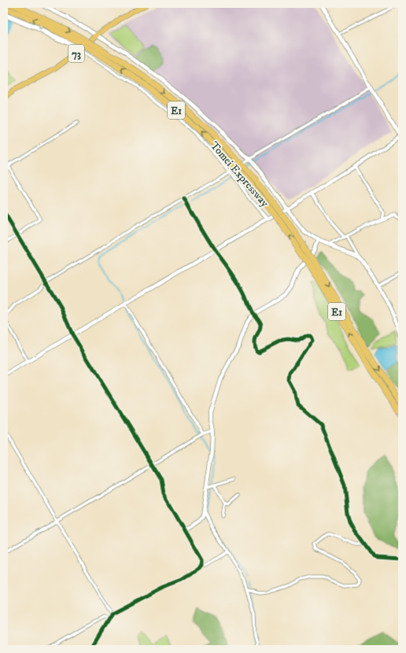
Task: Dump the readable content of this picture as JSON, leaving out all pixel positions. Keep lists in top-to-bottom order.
{
  "streets": {
    "highway": ["E1", "Tomei Expressway"],
    "main road": ["73"]
  }
}
